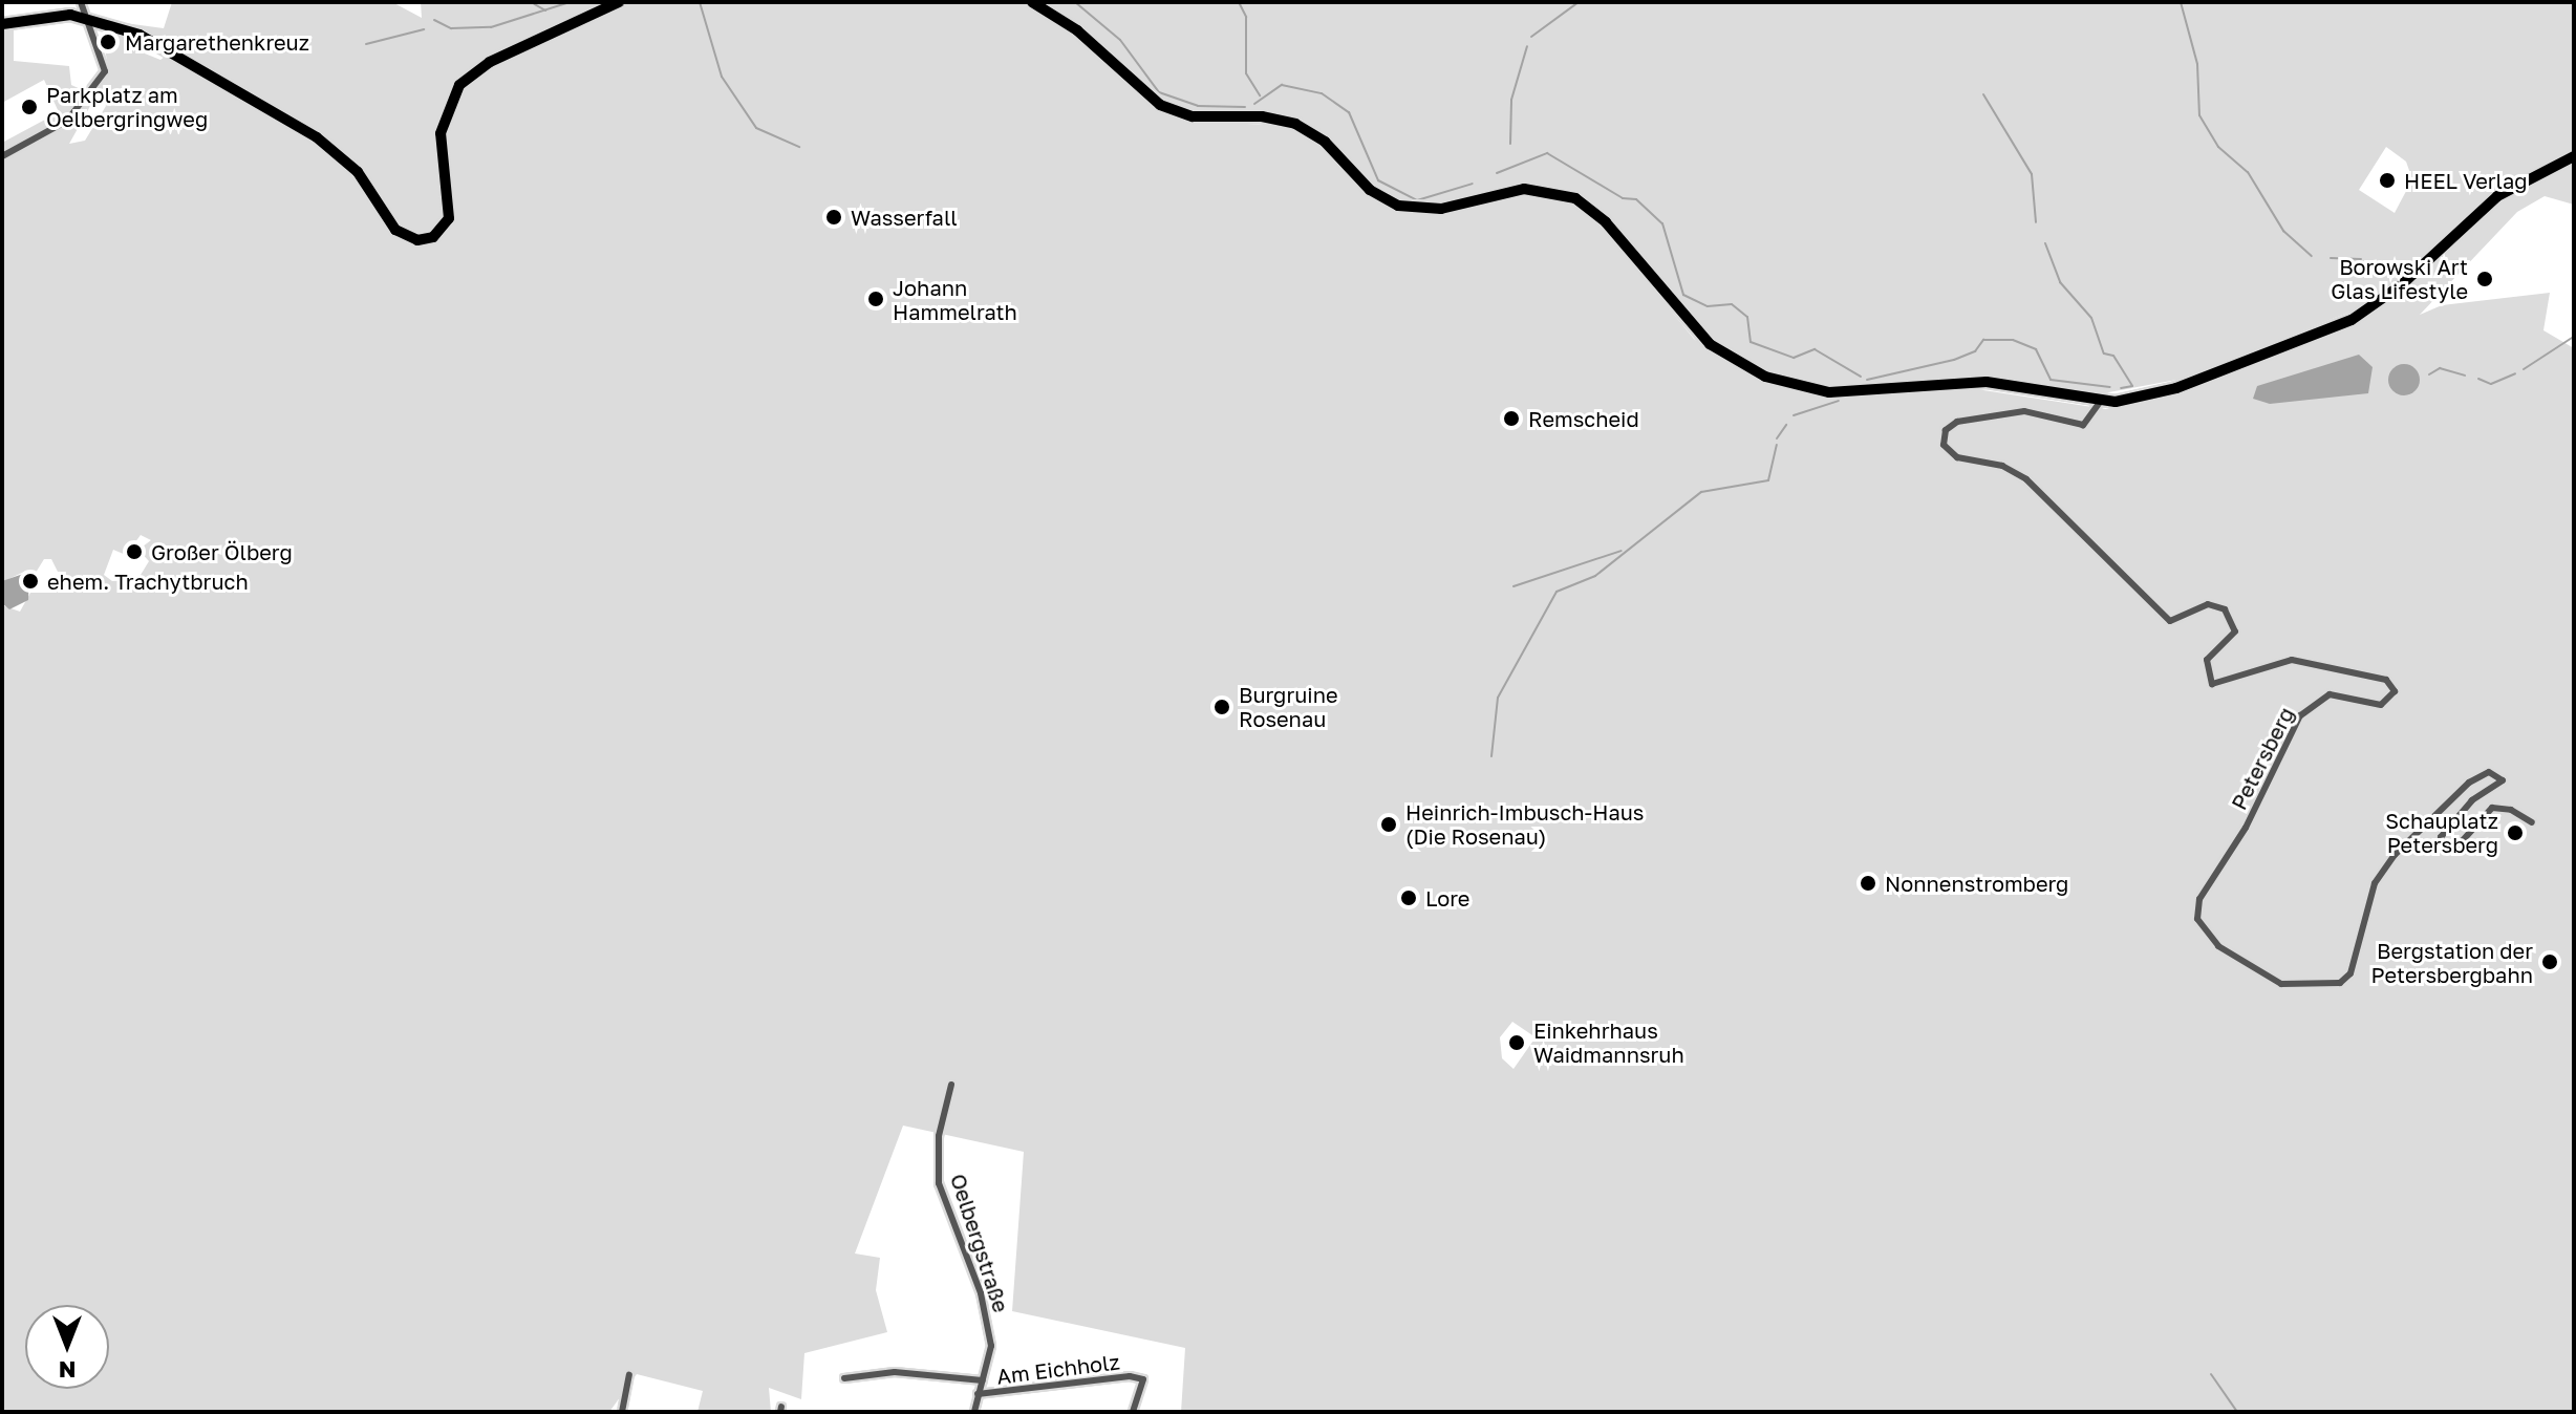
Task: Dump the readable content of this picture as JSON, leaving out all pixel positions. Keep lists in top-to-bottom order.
{
  "streets": {
    "street": ["Petersberg", "Oelbergstraße", "Am Eichholz"]
  },
  "crossings": [
    ["Oelbergstraße", "Am Eichholz"]
  ],
  "places": [
    "Margarethenkreuz",
    "Parkplatz am Oelbergringweg",
    "HEEL Verlag",
    "Wasserfall",
    "Borowski Art Glas Lifestyle",
    "Johann Hammelrath",
    "Remscheid",
    "Großer Ölberg",
    "ehem. Trachytbruch",
    "Burgruine Rosenau",
    "Heinrich-Imbusch-Haus (Die Rosenau)",
    "Schauplatz Petersberg",
    "Nonnenstromberg",
    "Lore",
    "Bergstation der Petersbergbahn",
    "Einkehrhaus Waidmannsruh"
  ],
  "north": "bottom"
}
